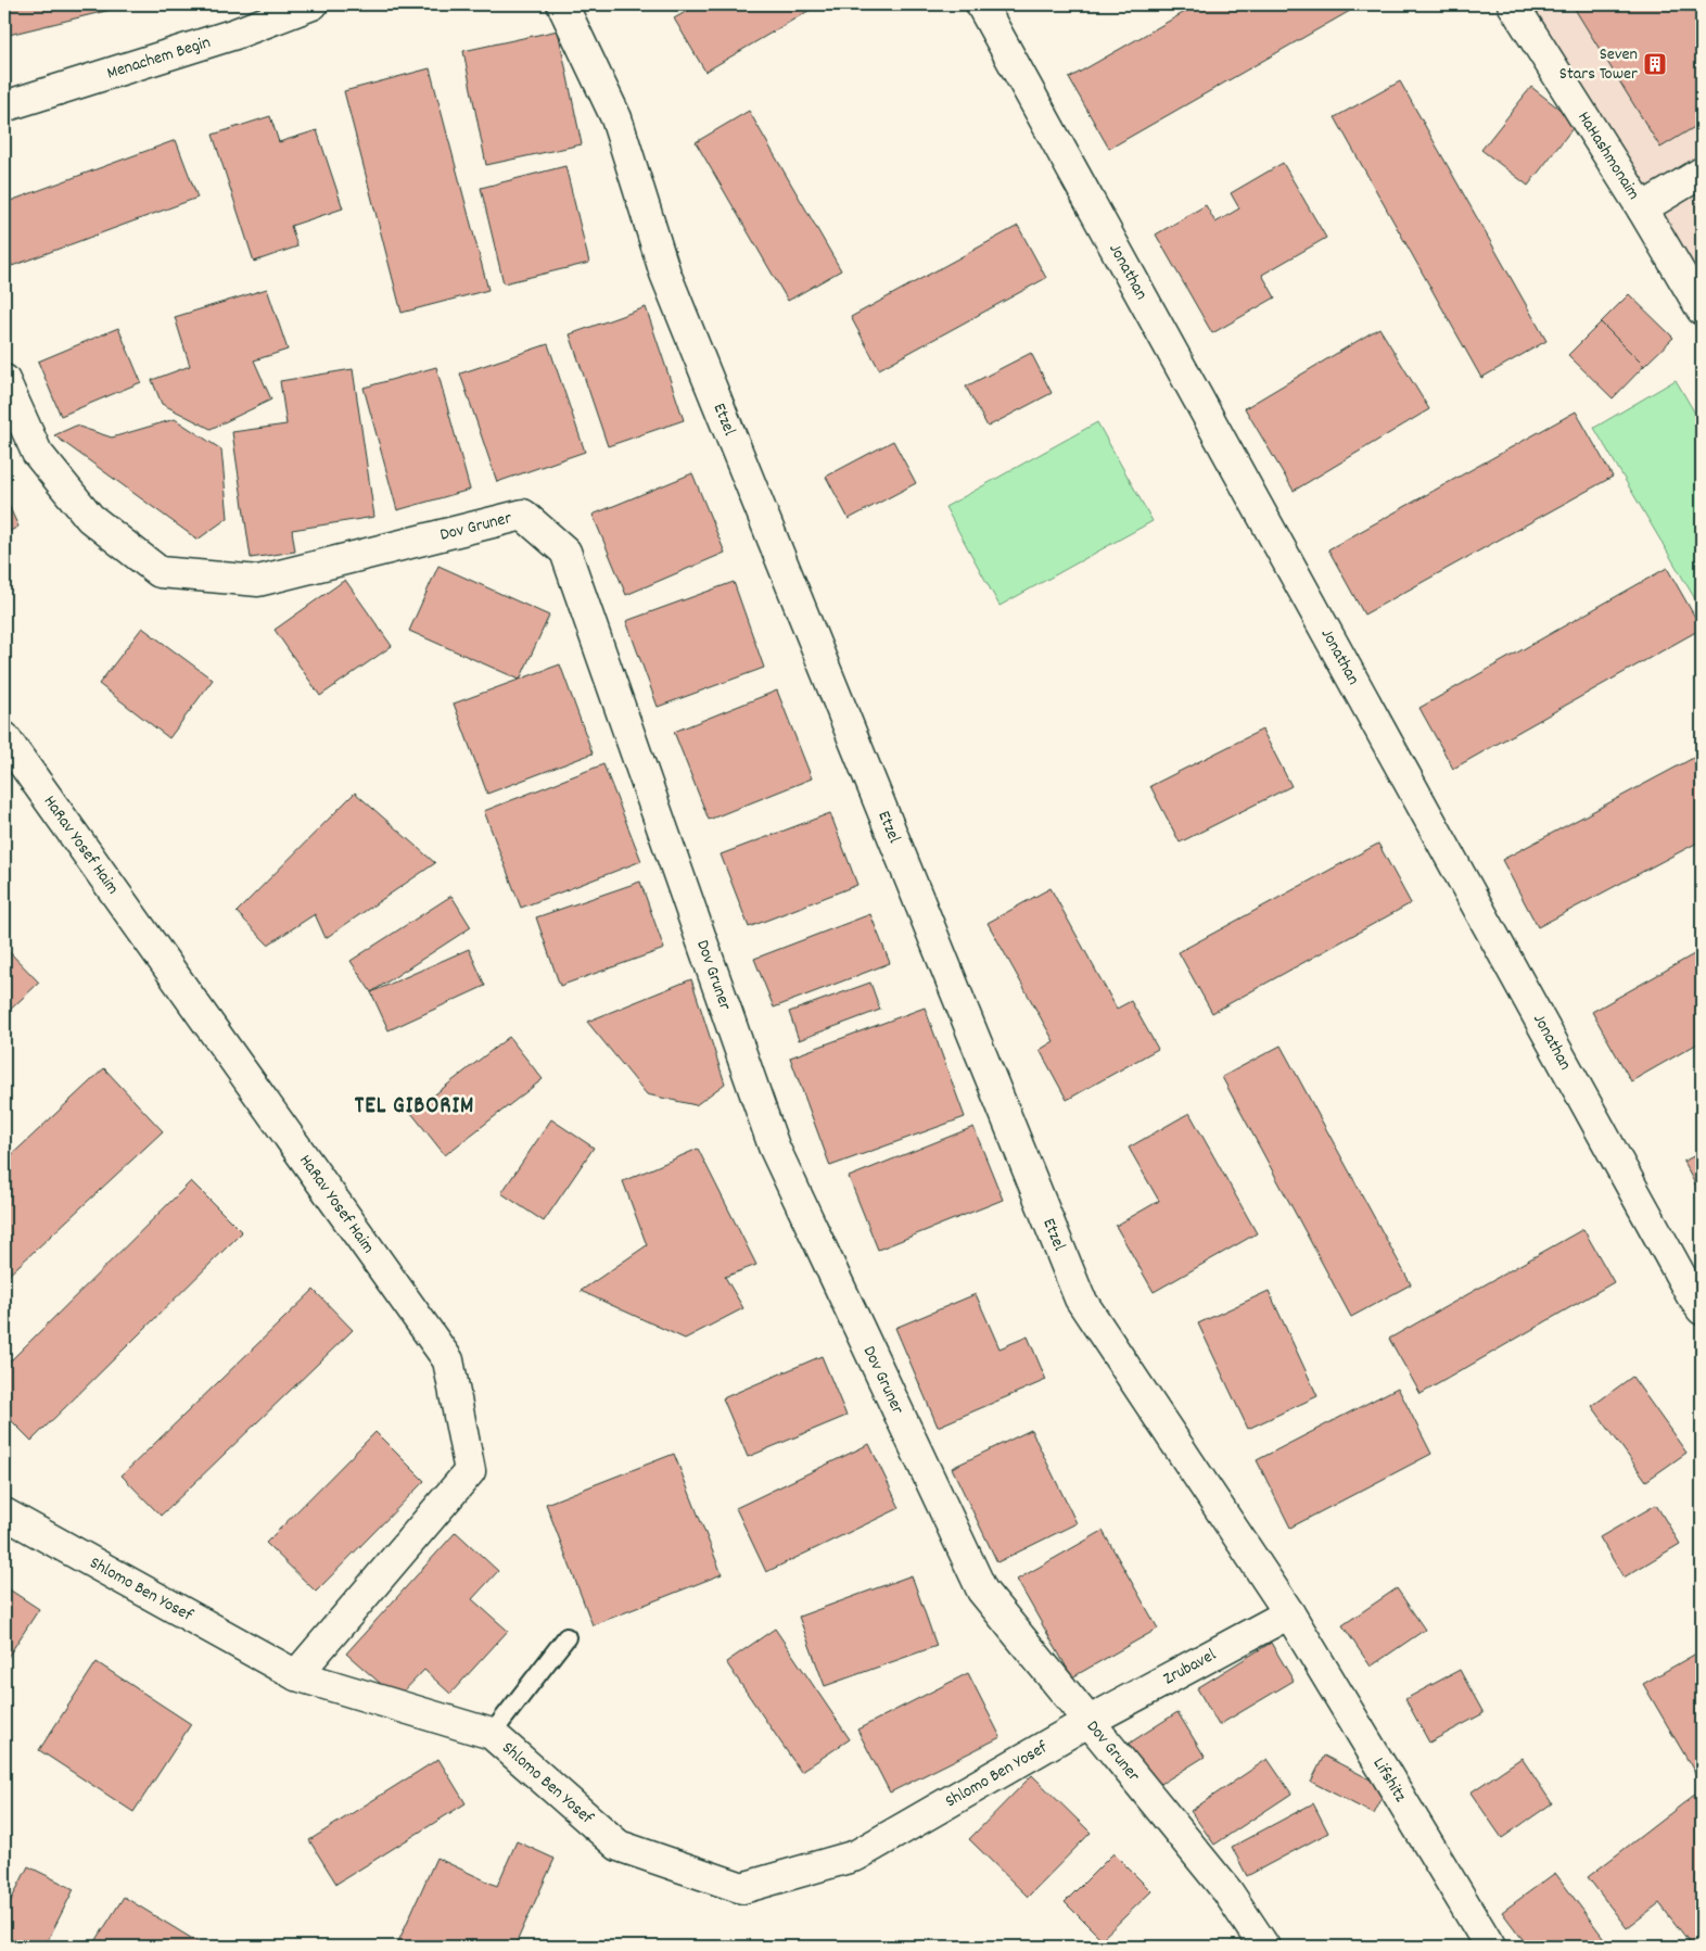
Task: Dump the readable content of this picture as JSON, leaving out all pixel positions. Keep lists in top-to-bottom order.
{
  "streets": {
    "street": [
      "Menachem Begin",
      "HaHashmonaim",
      "Jonathan",
      "Etzel",
      "Dov Gruner",
      "HaRav Yosef Haim",
      "Shlomo Ben Yosef",
      "Zrubavel",
      "Lifshitz"
    ]
  },
  "crossings": [
    ["Etzel", "Zrubavel"],
    ["Etzel", "Lifshitz"],
    ["Dov Gruner", "Shlomo Ben Yosef"],
    ["Dov Gruner", "Zrubavel"],
    ["HaRav Yosef Haim", "Shlomo Ben Yosef"],
    ["Shlomo Ben Yosef", "Zrubavel"],
    ["Zrubavel", "Lifshitz"]
  ],
  "districts": ["TEL GIBORIM"],
  "places": {
    "building": ["Seven Stars Tower"]
  }
}
